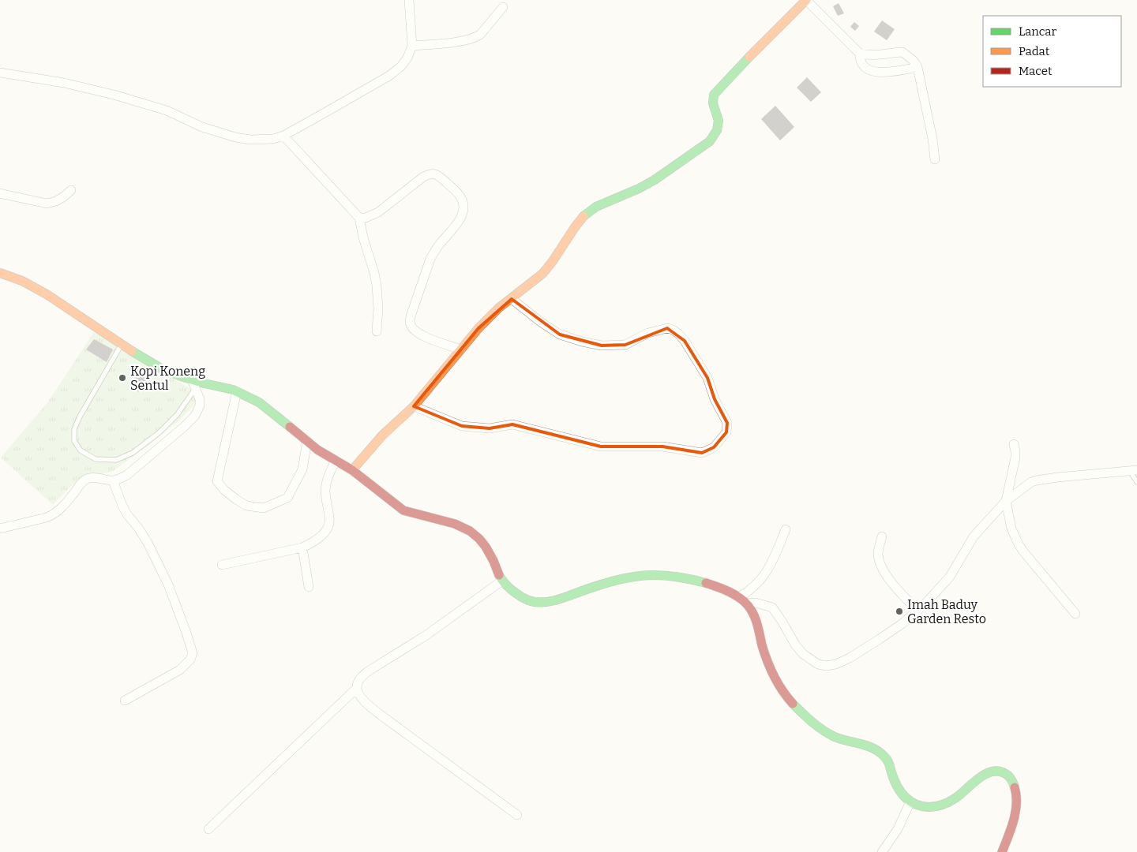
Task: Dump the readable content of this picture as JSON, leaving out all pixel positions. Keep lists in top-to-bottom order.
{
  "places": ["Kopi Koneng Sentul", "Imah Baduy Garden Resto"],
  "legend": ["Lancar", "Padat", "Macet"]
}
